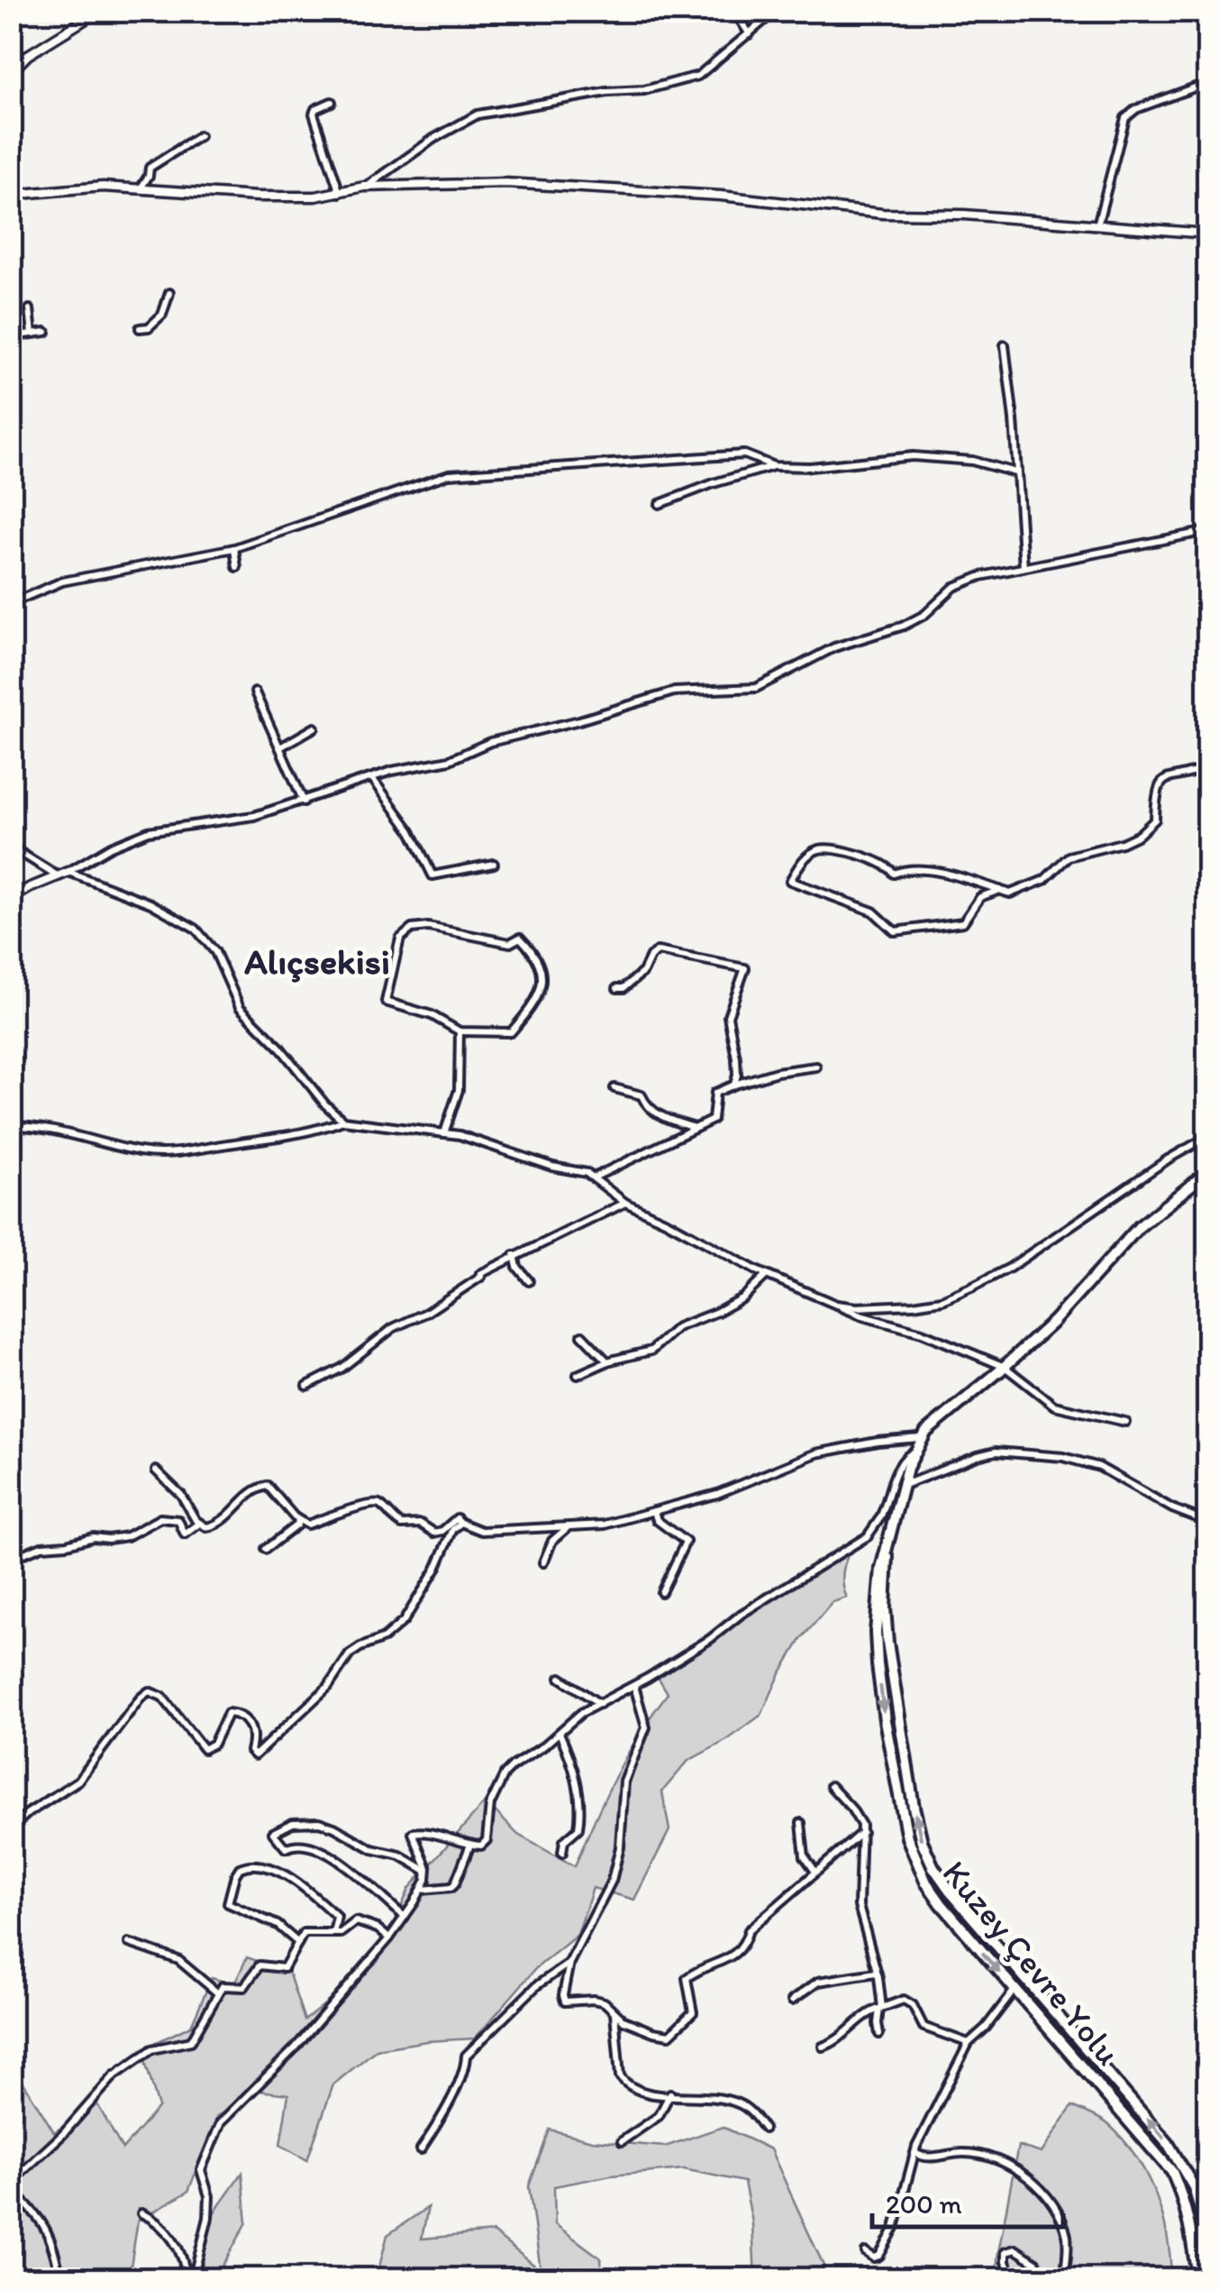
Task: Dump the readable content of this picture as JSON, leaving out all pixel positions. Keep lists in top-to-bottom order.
{
  "streets": {
    "main road": ["Kuzey Çevre Yolu"]
  },
  "districts": ["Alıçsekisi"],
  "scale_bar": "200 m"
}
